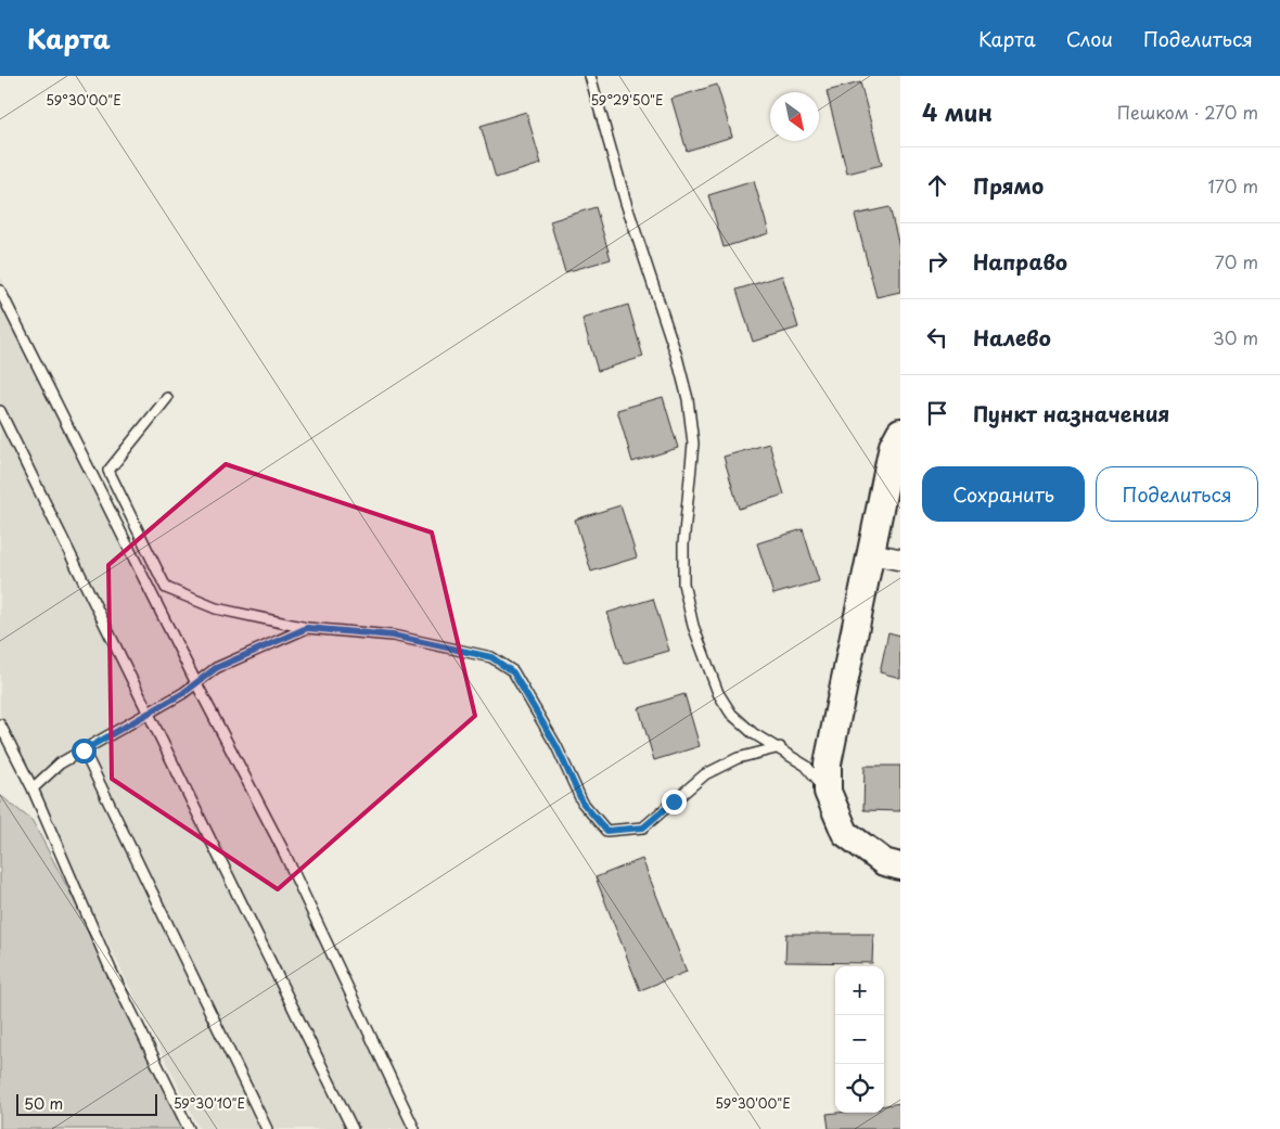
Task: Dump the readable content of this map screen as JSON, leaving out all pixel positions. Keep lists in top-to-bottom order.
{
  "scale_bar": "50 m",
  "north": "bottom right",
  "page": {
    "header": "Карта",
    "nav": ["Карта", "Слои", "Поделиться"],
    "heading": ["4 мин", "Пешком · 270 m"],
    "list": [
      ["Прямо", "170 m"],
      ["Направо", "70 m"],
      ["Налево", "30 m"],
      "Пункт назначения"
    ],
    "buttons": ["Сохранить", "Поделиться"],
    "map_buttons": ["+", "−"],
    "scale": "50 m"
  },
  "coordinates": ["59°30'00\"E", "59°29'50\"E", "59°30'10\"E"]
}
